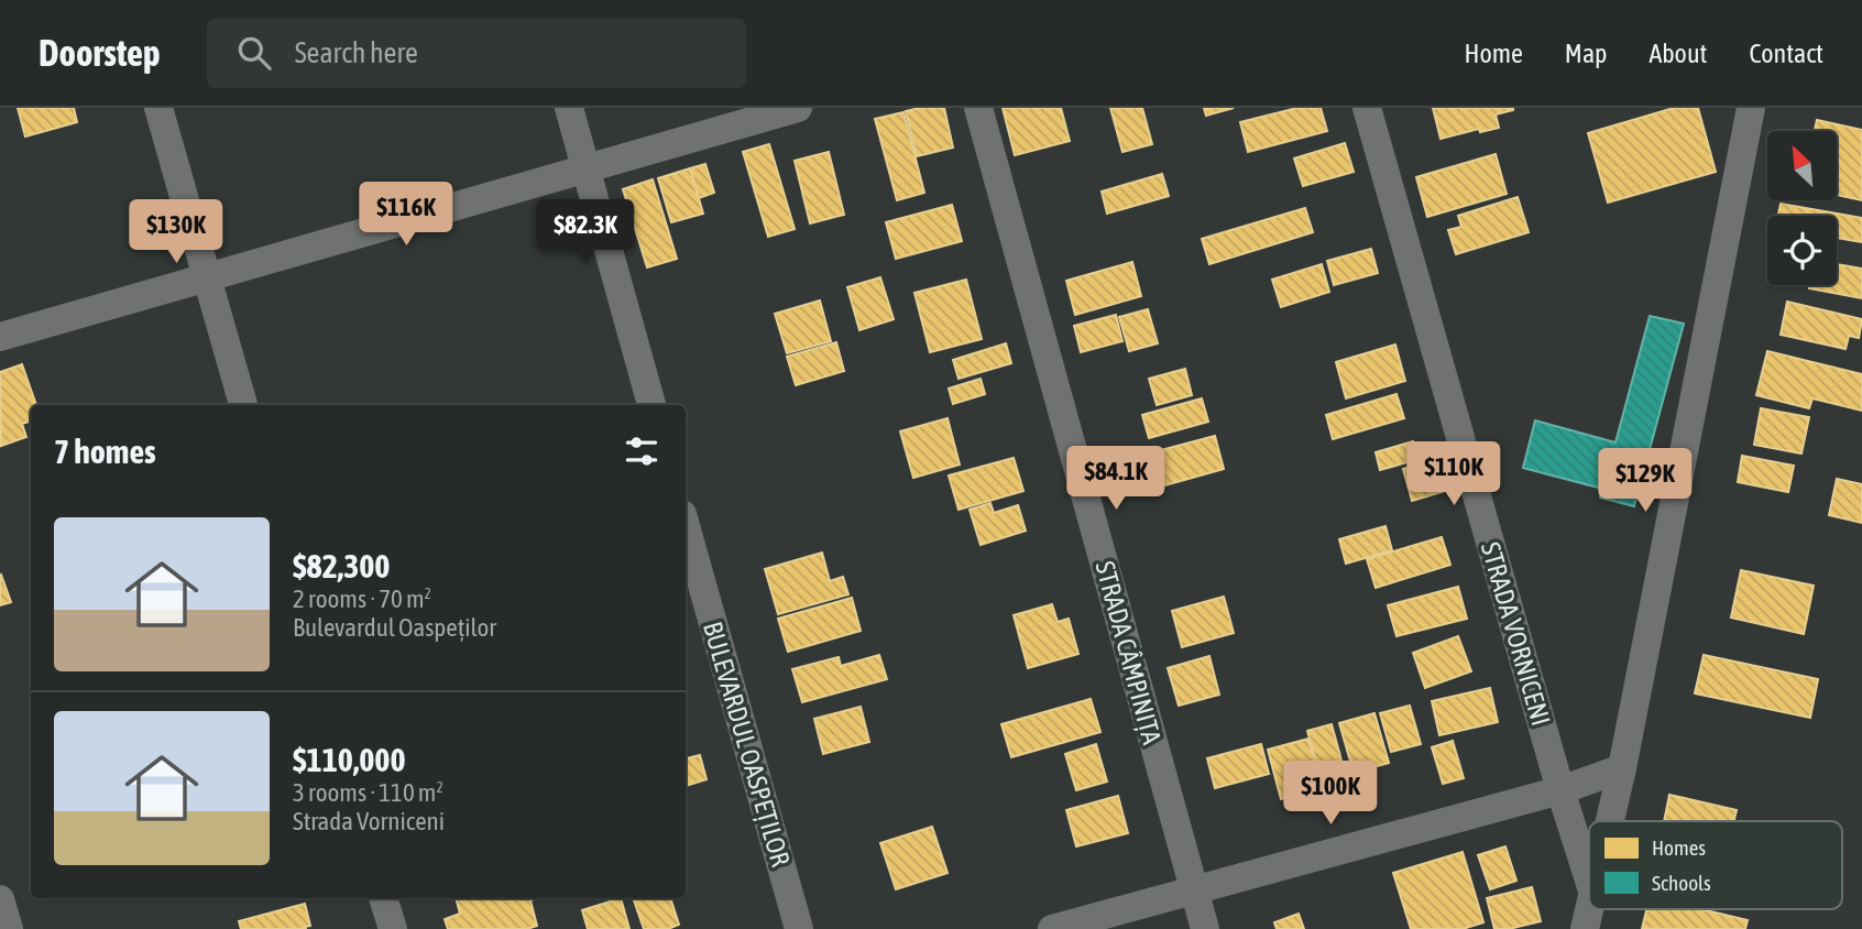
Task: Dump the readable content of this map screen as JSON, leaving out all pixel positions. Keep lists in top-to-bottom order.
{
  "streets": {
    "street": ["STRADA VORNICENI", "STRADA CÂMPINIȚA", "BULEVARDUL OASPEȚILOR"]
  },
  "legend": ["Homes", "Schools"],
  "north": "top left",
  "page": {
    "header": "Doorstep",
    "search": "Search here",
    "nav": [
      "Home",
      "Map",
      "About",
      "Contact"
    ],
    "price": [
      "$116K",
      "$130K",
      "$82.3K",
      "$110K",
      "$84.1K",
      "$129K",
      "$100K"
    ],
    "heading": "7 homes",
    "list": [
      {
        "name": "$82,300",
        "note": "2 rooms · 70 m² · Bulevardul Oaspeților"
      },
      {
        "name": "$110,000",
        "note": "3 rooms · 110 m² · Strada Vorniceni"
      }
    ]
  }
}
